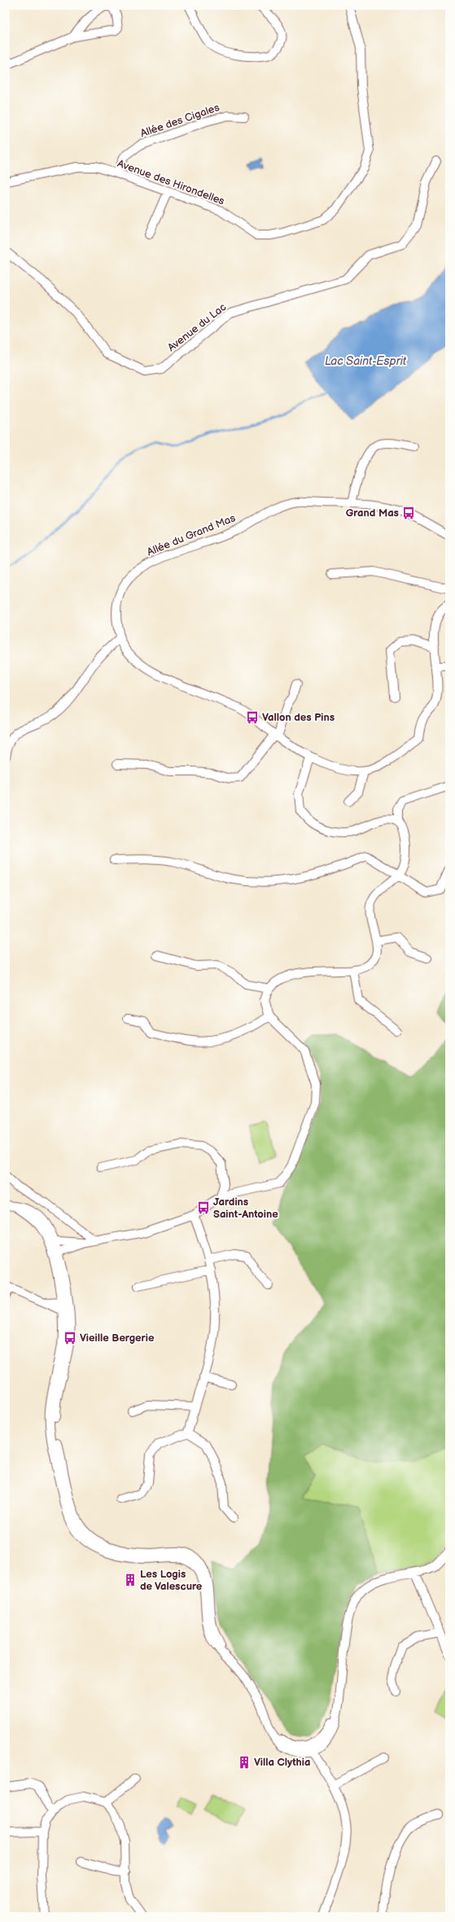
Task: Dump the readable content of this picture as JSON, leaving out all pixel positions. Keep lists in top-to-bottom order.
{
  "streets": {
    "street": [
      "Allée des Cigales",
      "Avenue des Hirondelles",
      "Avenue du Lac",
      "Allée du Grand Mas"
    ]
  },
  "crossings": [
    ["Allée des Cigales", "Avenue des Hirondelles"]
  ],
  "water": ["Lac Saint-Esprit"],
  "places": {
    "bus stop": [
      "Grand Mas",
      "Vallon des Pins",
      "Jardins Saint-Antoine",
      "Vieille Bergerie"
    ],
    "building": ["Les Logis de Valescure", "Villa Clythia"]
  }
}
